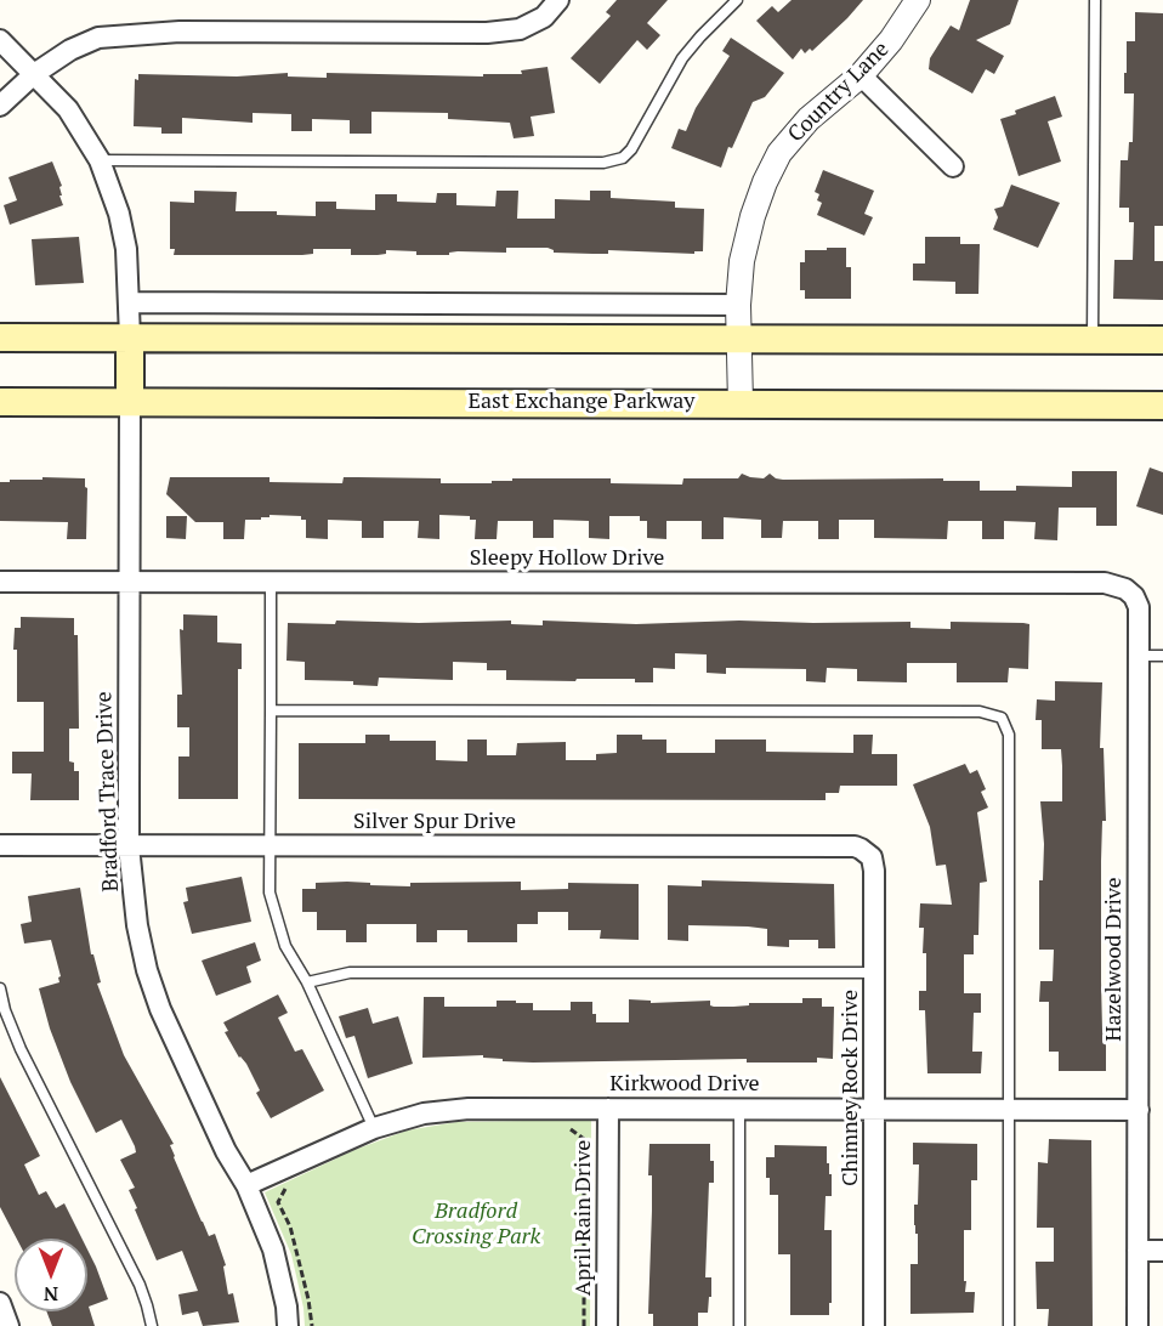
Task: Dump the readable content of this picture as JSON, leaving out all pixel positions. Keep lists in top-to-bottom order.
{
  "streets": {
    "main road": ["East Exchange Parkway"],
    "street": [
      "Country Lane",
      "Sleepy Hollow Drive",
      "Bradford Trace Drive",
      "Silver Spur Drive",
      "Hazelwood Drive",
      "Kirkwood Drive",
      "Chimney Rock Drive",
      "April Rain Drive"
    ]
  },
  "crossings": [
    ["Country Lane", "East Exchange Parkway"],
    ["East Exchange Parkway", "Bradford Trace Drive"],
    ["Sleepy Hollow Drive", "Bradford Trace Drive"],
    ["Sleepy Hollow Drive", "Hazelwood Drive"],
    ["Bradford Trace Drive", "Silver Spur Drive"],
    ["Bradford Trace Drive", "Kirkwood Drive"],
    ["Silver Spur Drive", "Chimney Rock Drive"],
    ["Hazelwood Drive", "Kirkwood Drive"],
    ["Kirkwood Drive", "Chimney Rock Drive"],
    ["Kirkwood Drive", "April Rain Drive"]
  ],
  "parks": ["Bradford Crossing Park"],
  "north": "bottom"
}
